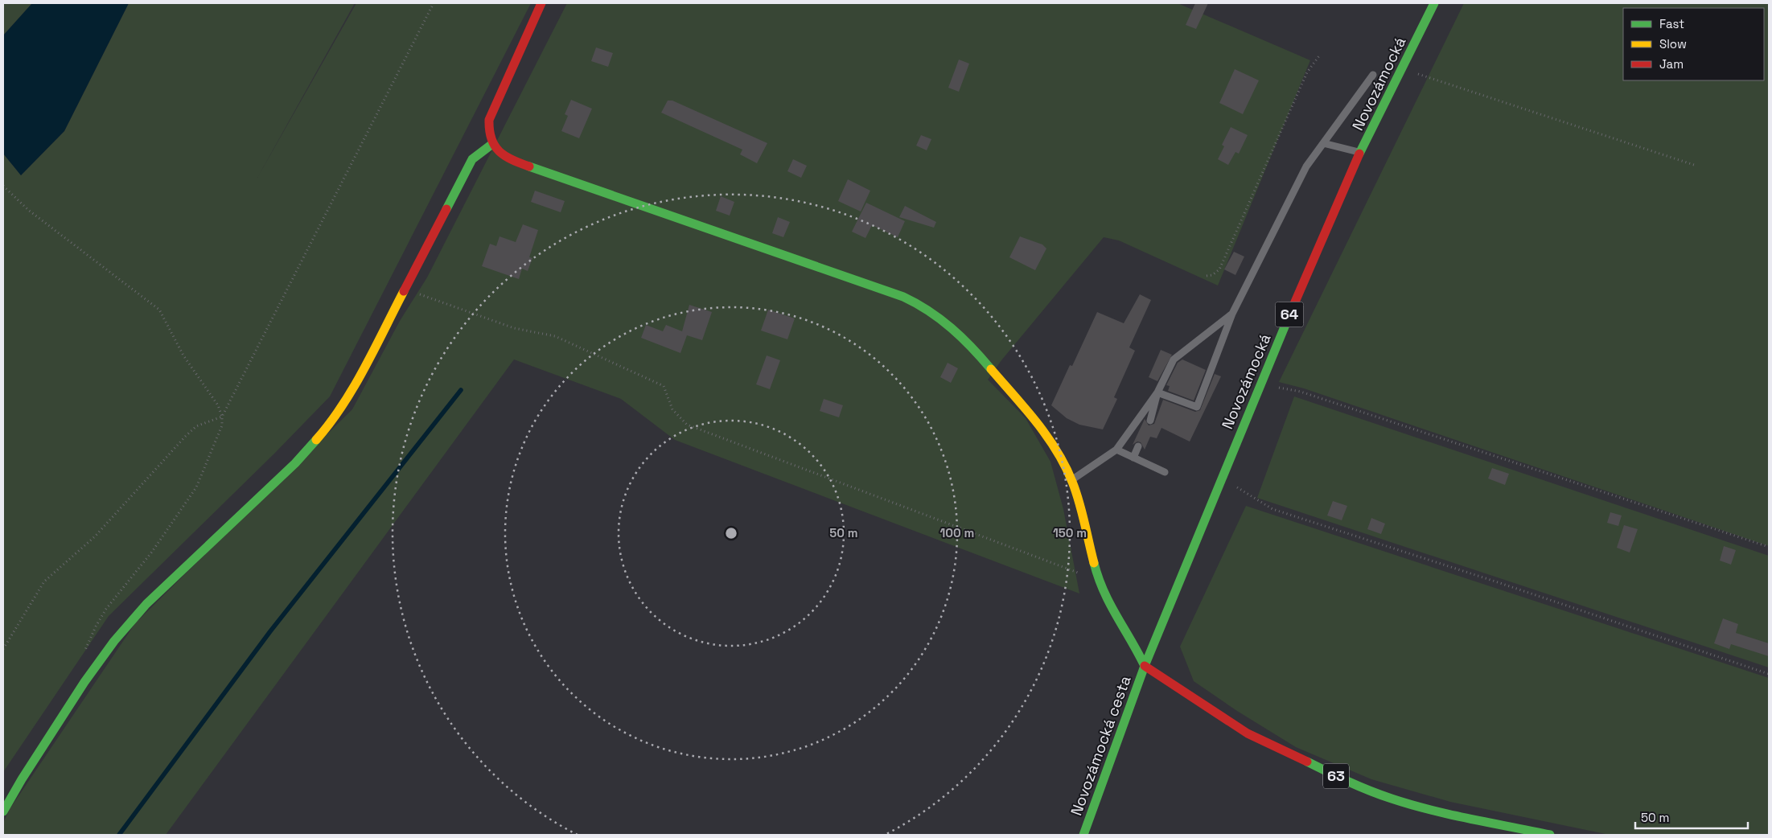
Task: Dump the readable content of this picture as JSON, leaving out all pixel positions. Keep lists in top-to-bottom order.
{
  "streets": {
    "street": [
      "Novozámocká",
      "64",
      "Novozámocká cesta",
      "63"
    ]
  },
  "crossings": [
    ["Novozámocká", "Novozámocká cesta"],
    ["Novozámocká", "63"],
    ["Novozámocká cesta", "63"]
  ],
  "legend": ["Fast", "Slow", "Jam"],
  "scale_bar": "50 m",
  "rings": ["50 m", "100 m", "150 m"]
}
